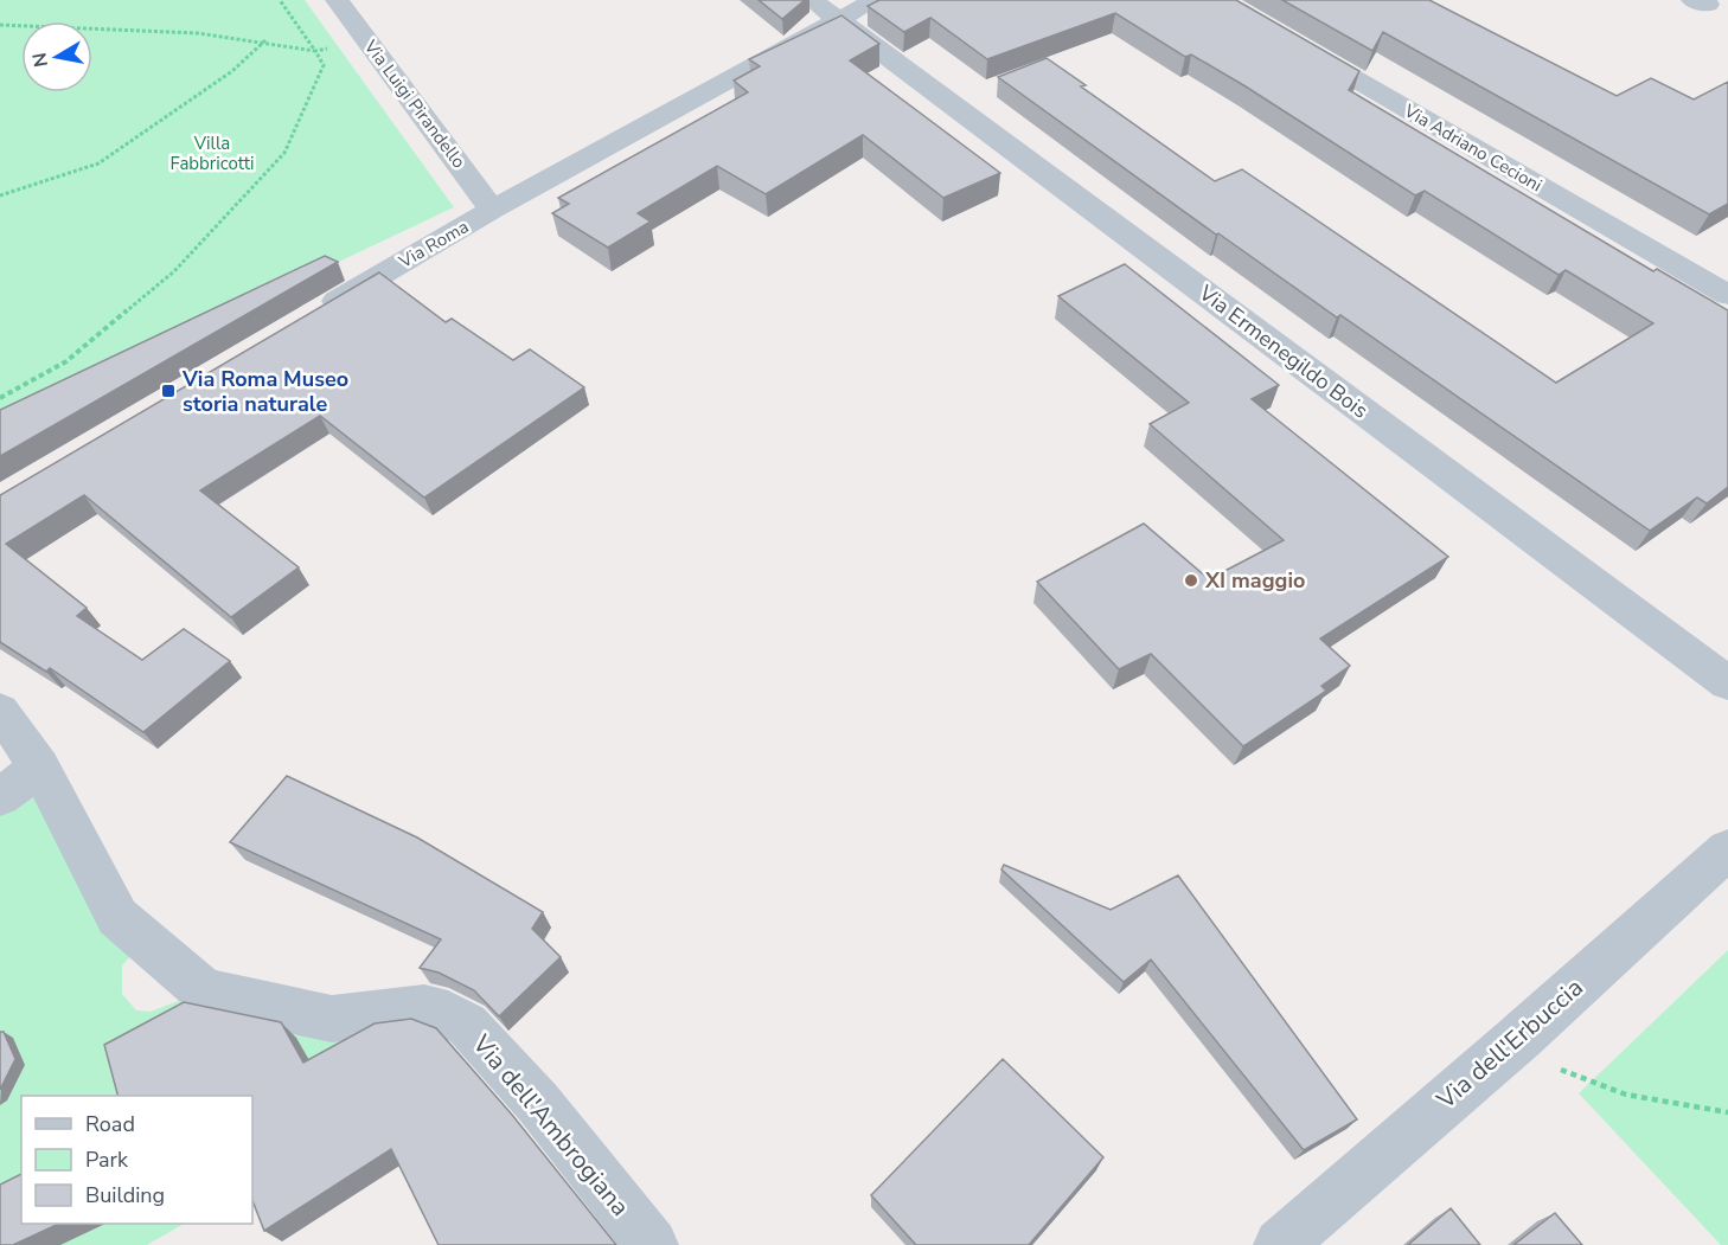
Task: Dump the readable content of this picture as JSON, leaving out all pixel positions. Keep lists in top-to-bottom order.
{
  "streets": {
    "street": [
      "Via Luigi Pirandello",
      "Via Adriano Cecioni",
      "Via Roma",
      "Via Ermenegildo Bois",
      "Via dell'Erbuccia",
      "Via dell'Ambrogiana"
    ]
  },
  "crossings": [
    ["Via Luigi Pirandello", "Via Roma"],
    ["Via Roma", "Via Ermenegildo Bois"]
  ],
  "parks": ["Villa Fabbricotti"],
  "places": {
    "transit": ["Via Roma Museo storia naturale"],
    "other": ["XI maggio"]
  },
  "legend": ["Road", "Park", "Building"],
  "north": "left"
}
